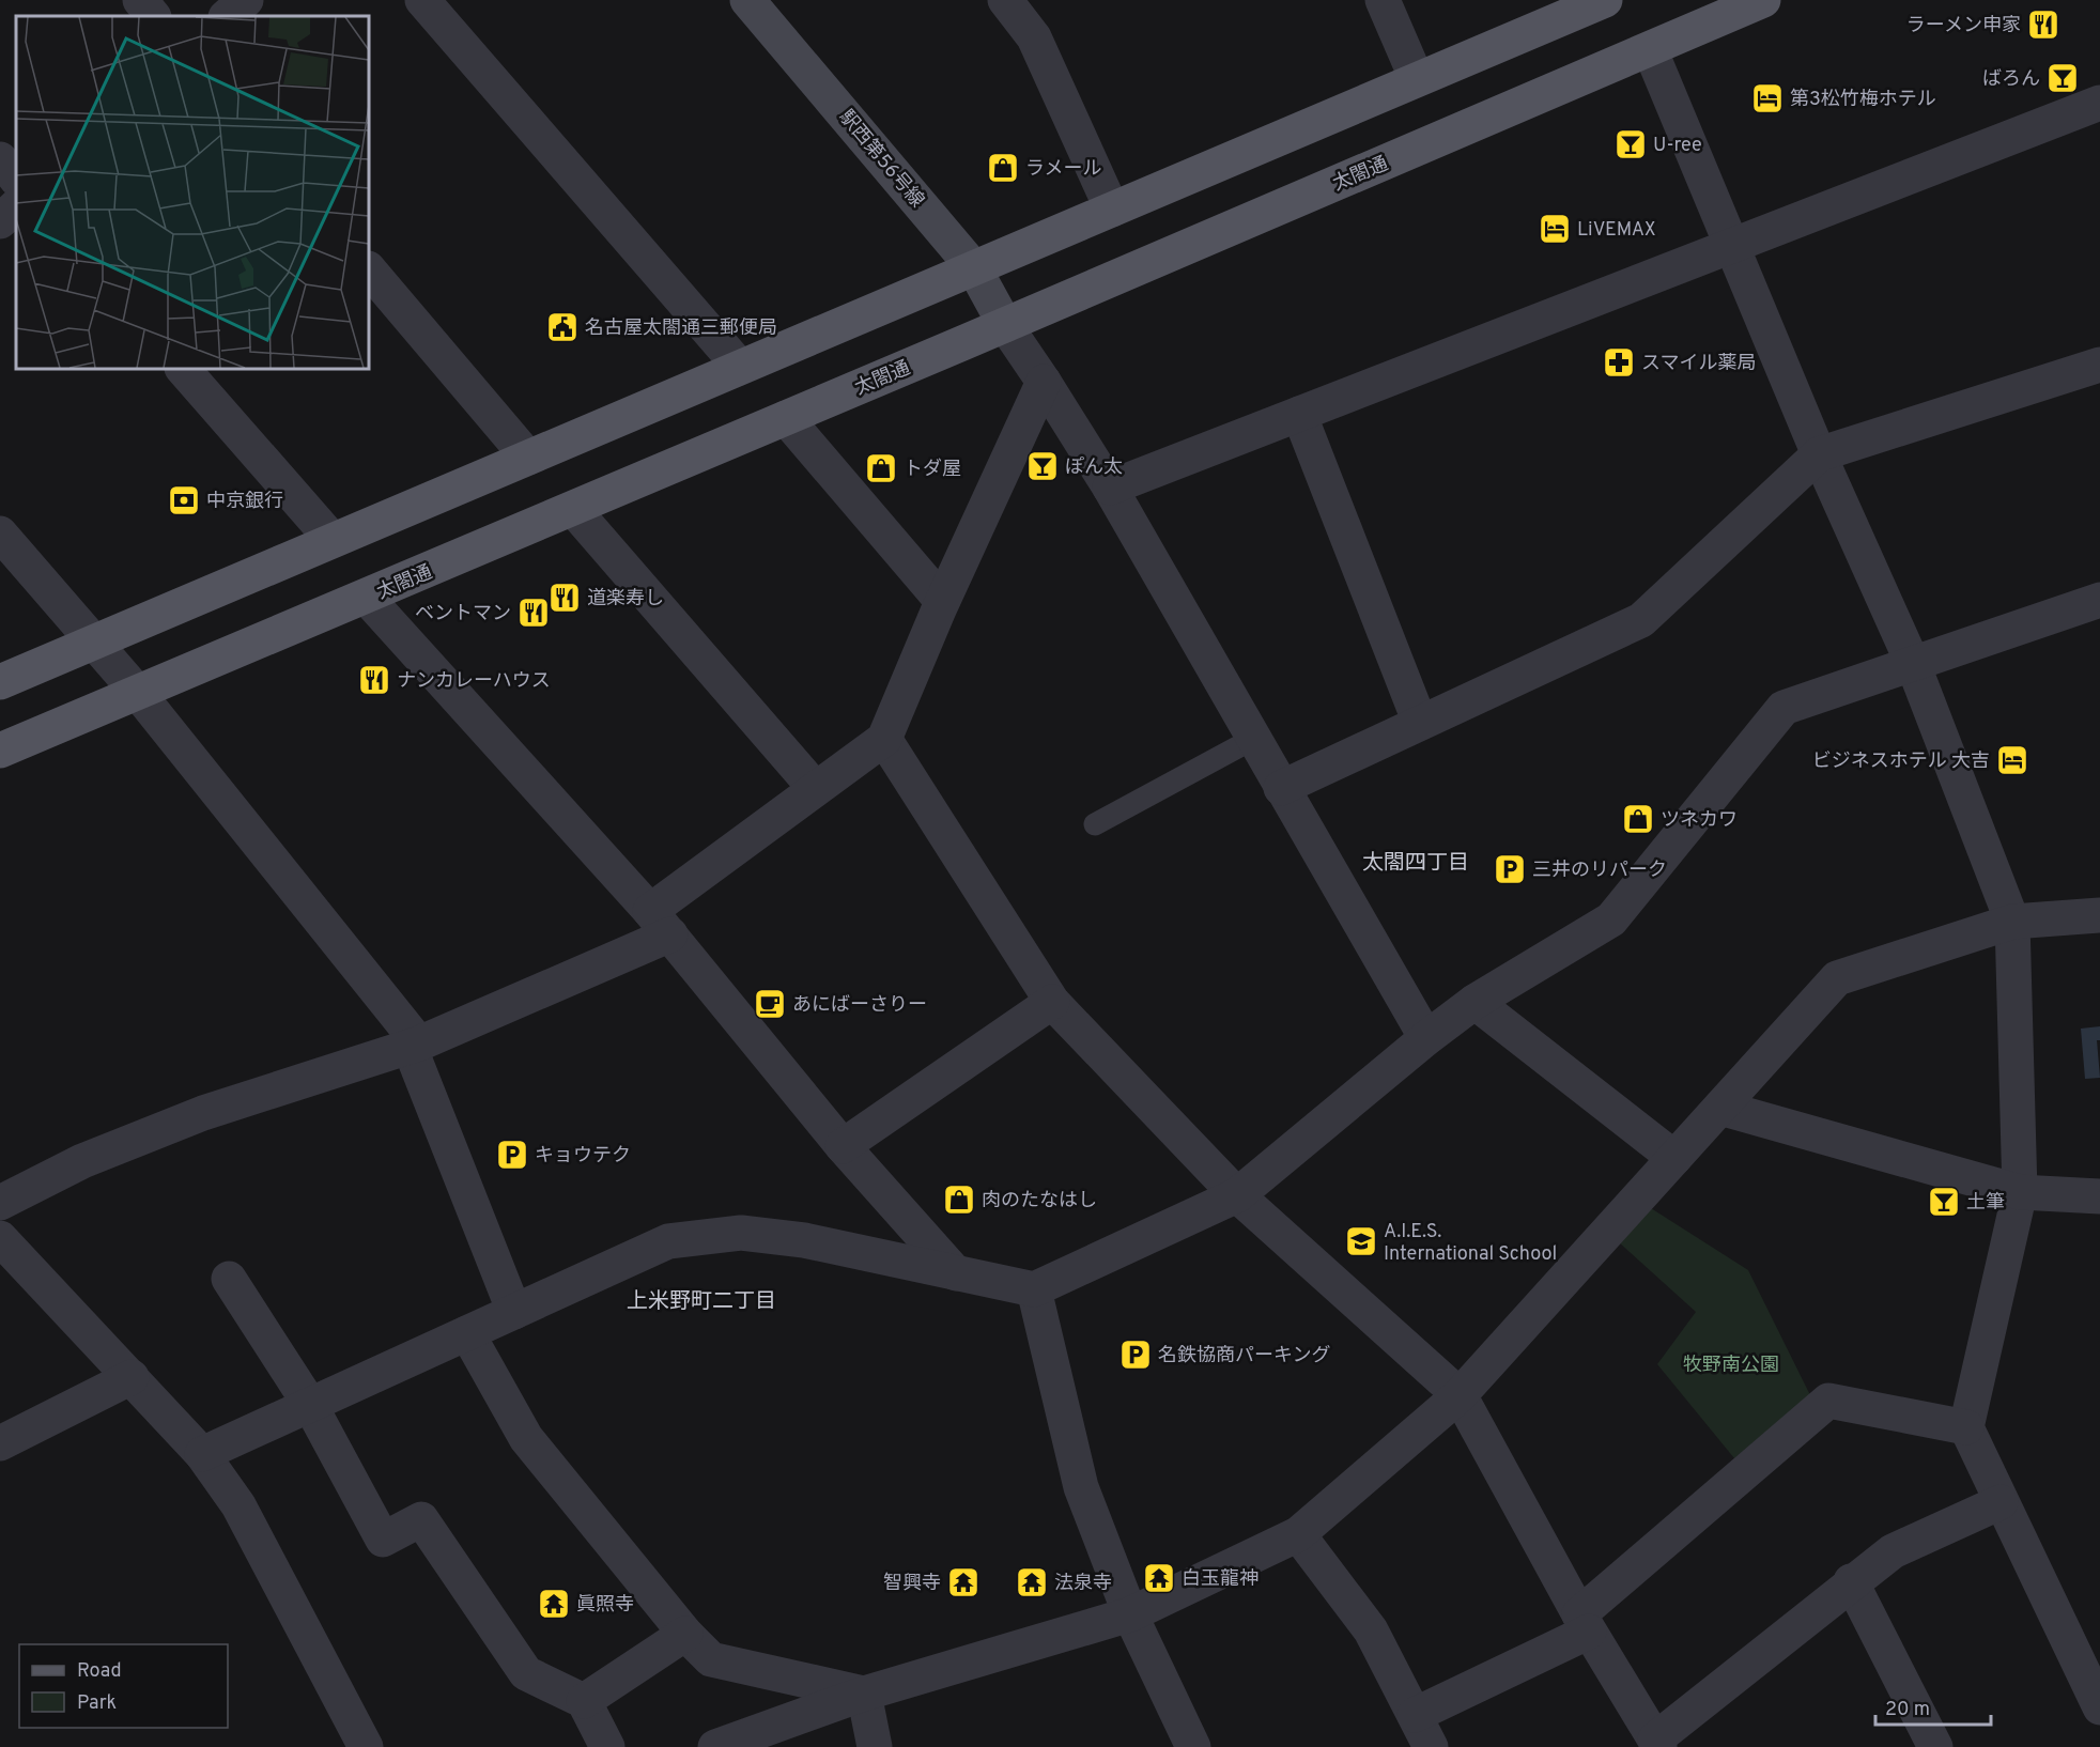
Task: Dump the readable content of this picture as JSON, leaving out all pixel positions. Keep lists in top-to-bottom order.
{
  "streets": {
    "main road": ["太閤通"],
    "street": ["駅西第56号線"]
  },
  "crossings": [
    ["駅西第56号線", "太閤通"]
  ],
  "districts": ["太閤四丁目", "上米野町二丁目"],
  "parks": ["牧野南公園"],
  "places": {
    "restaurant": [
      "ラーメン申家",
      "道楽寿し",
      "ベントマン",
      "ナンカレーハウス"
    ],
    "bar": [
      "ばろん",
      "U-ree",
      "ぽん太",
      "土筆"
    ],
    "hotel": ["第3松竹梅ホテル", "LiVEMAX", "ビジネスホテル 大吉"],
    "shop": [
      "ラメール",
      "トダ屋",
      "ツネカワ",
      "肉のたなはし"
    ],
    "public building": ["名古屋太閤通三郵便局"],
    "pharmacy": ["スマイル薬局"],
    "bank": ["中京銀行"],
    "parking": ["三井のリパーク", "キョウテク", "名鉄協商パーキング"],
    "cafe": ["あにばーさりー"],
    "school or university": ["A.I.E.S. International School"],
    "temple": [
      "白玉龍神",
      "智興寺",
      "法泉寺",
      "眞照寺"
    ]
  },
  "legend": ["Road", "Park"],
  "scale_bar": "20 m"
}
